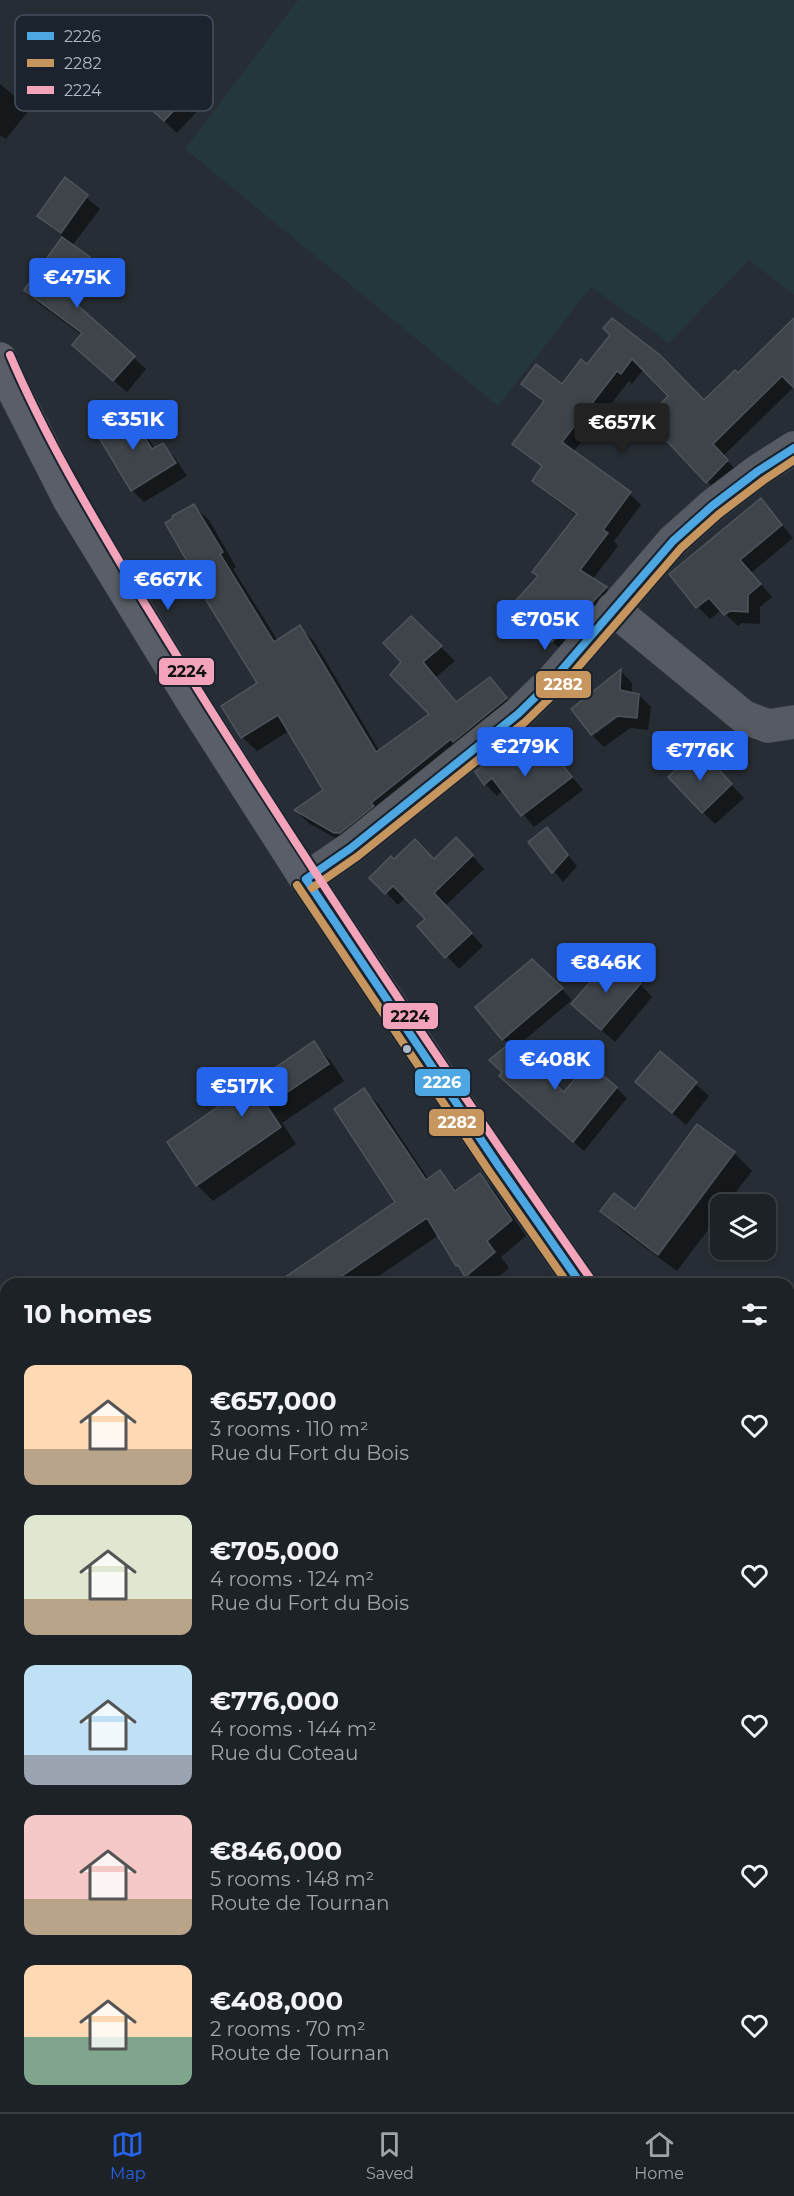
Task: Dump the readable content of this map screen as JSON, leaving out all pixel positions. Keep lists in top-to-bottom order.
{
  "lines": ["transit line 2224", "transit line 2226", "transit line 2282"],
  "legend": ["2226", "2282", "2224"],
  "page": {
    "price": [
      "€475K",
      "€351K",
      "€657K",
      "€667K",
      "€705K",
      "€279K",
      "€776K",
      "€846K",
      "€408K",
      "€517K"
    ],
    "heading": "10 homes",
    "list": [
      {
        "name": "€657,000",
        "note": "3 rooms · 110 m² · Rue du Fort du Bois"
      },
      {
        "name": "€705,000",
        "note": "4 rooms · 124 m² · Rue du Fort du Bois"
      },
      {
        "name": "€776,000",
        "note": "4 rooms · 144 m² · Rue du Coteau"
      },
      {
        "name": "€846,000",
        "note": "5 rooms · 148 m² · Route de Tournan"
      },
      {
        "name": "€408,000",
        "note": "2 rooms · 70 m² · Route de Tournan"
      }
    ],
    "tabs": ["Map", "Saved", "Home"]
  }
}
